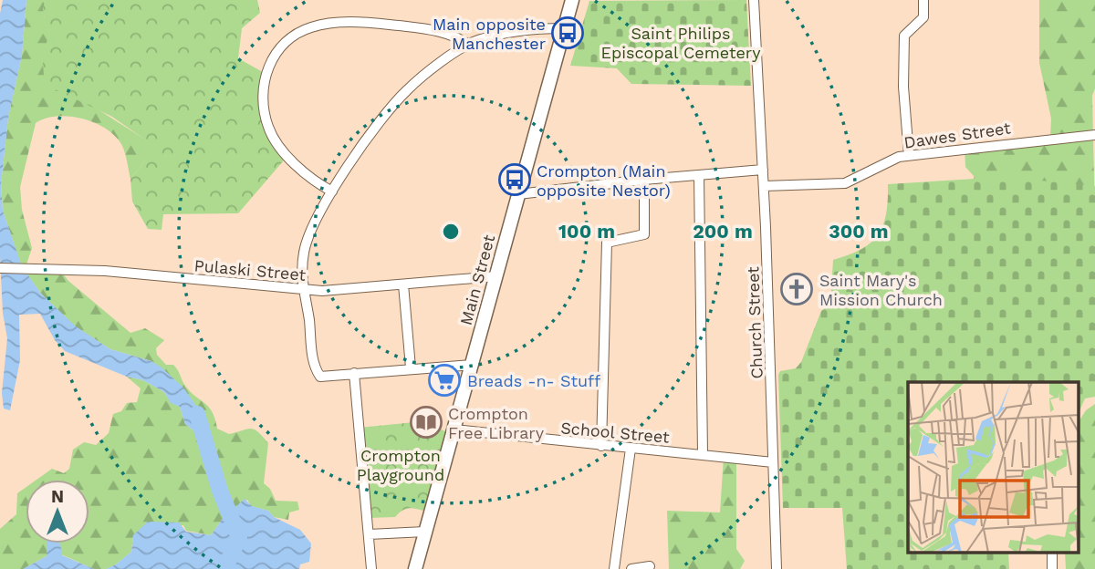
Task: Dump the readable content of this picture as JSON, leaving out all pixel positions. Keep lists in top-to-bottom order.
{
  "streets": {
    "main road": ["Main Street"],
    "street": [
      "Dawes Street",
      "Pulaski Street",
      "Church Street",
      "School Street"
    ]
  },
  "crossings": [
    ["Dawes Street", "Church Street"],
    ["Pulaski Street", "Main Street"],
    ["Main Street", "School Street"],
    ["Church Street", "School Street"]
  ],
  "parks": ["Saint Philips Episcopal Cemetery", "Crompton Playground"],
  "places": {
    "bus stop": ["Main opposite Manchester", "Crompton (Main opposite Nestor)"],
    "church": ["Saint Mary's Mission Church"],
    "supermarket": ["Breads -n- Stuff"],
    "library": ["Crompton Free Library"]
  },
  "north": "top",
  "rings": ["100 m", "200 m", "300 m"]
}
